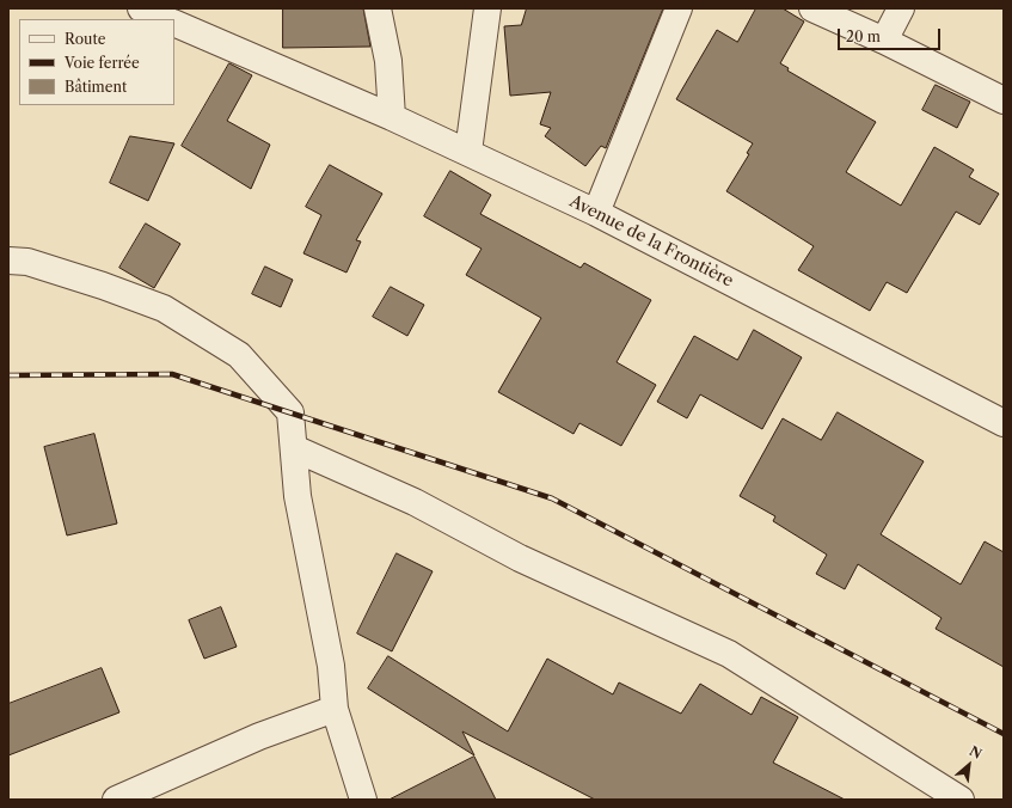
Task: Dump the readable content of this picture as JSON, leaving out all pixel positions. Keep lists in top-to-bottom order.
{
  "streets": {
    "street": ["Avenue de la Frontière"]
  },
  "legend": ["Route", "Voie ferrée", "Bâtiment"],
  "scale_bar": "20 m",
  "north": "top right"
}
